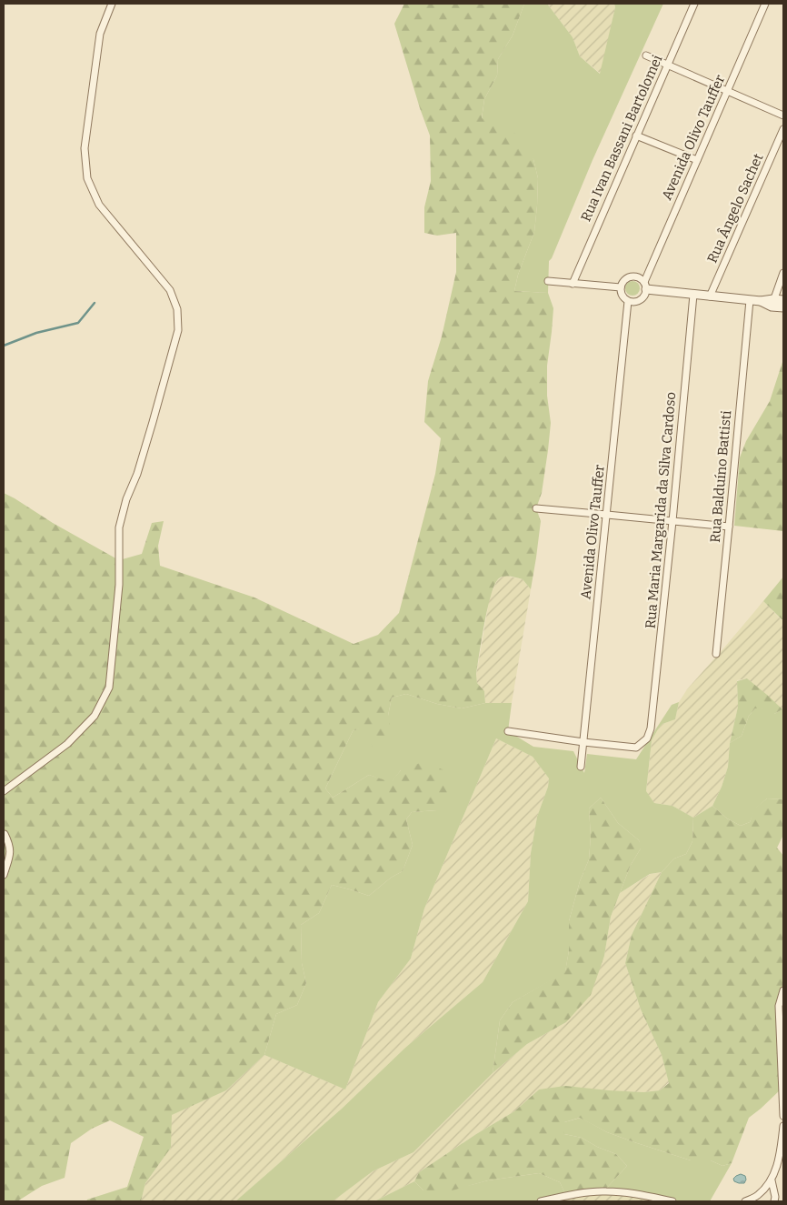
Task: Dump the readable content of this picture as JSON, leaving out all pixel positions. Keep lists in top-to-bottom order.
{
  "streets": {
    "street": [
      "Avenida Olivo Tauffer",
      "Rua Ivan Bassani Bartolomei",
      "Rua Ângelo Sachet",
      "Rua Balduíno Battisti",
      "Rua Maria Margarida da Silva Cardoso"
    ]
  },
  "crossings": [
    ["Avenida Olivo Tauffer", "Rua Maria Margarida da Silva Cardoso"]
  ]
}
